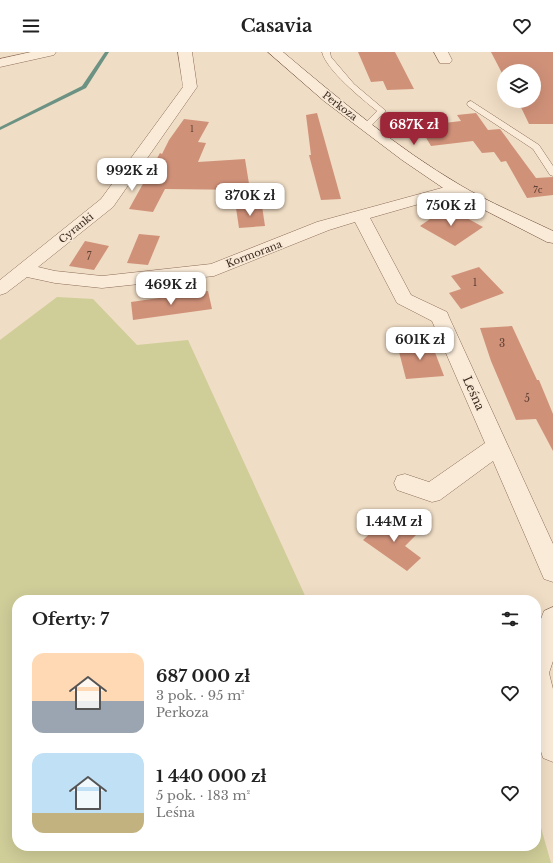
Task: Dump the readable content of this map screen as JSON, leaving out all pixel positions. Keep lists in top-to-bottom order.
{
  "streets": {
    "street": [
      "Perkoza",
      "Cyranki",
      "Kormorana",
      "Leśna"
    ]
  },
  "crossings": [
    ["Perkoza", "Kormorana"],
    ["Cyranki", "Kormorana"],
    ["Kormorana", "Leśna"]
  ],
  "house_numbers": [
    "1",
    "7c",
    "7",
    "1",
    "3",
    "5"
  ],
  "page": {
    "header": "Casavia",
    "price": [
      "687K zł",
      "992K zł",
      "370K zł",
      "750K zł",
      "469K zł",
      "601K zł",
      "1.44M zł"
    ],
    "heading": "Oferty: 7",
    "list": [
      {
        "name": "687 000 zł",
        "note": "3 pok. · 95 m² · Perkoza"
      },
      {
        "name": "1 440 000 zł",
        "note": "5 pok. · 183 m² · Leśna"
      }
    ]
  }
}
